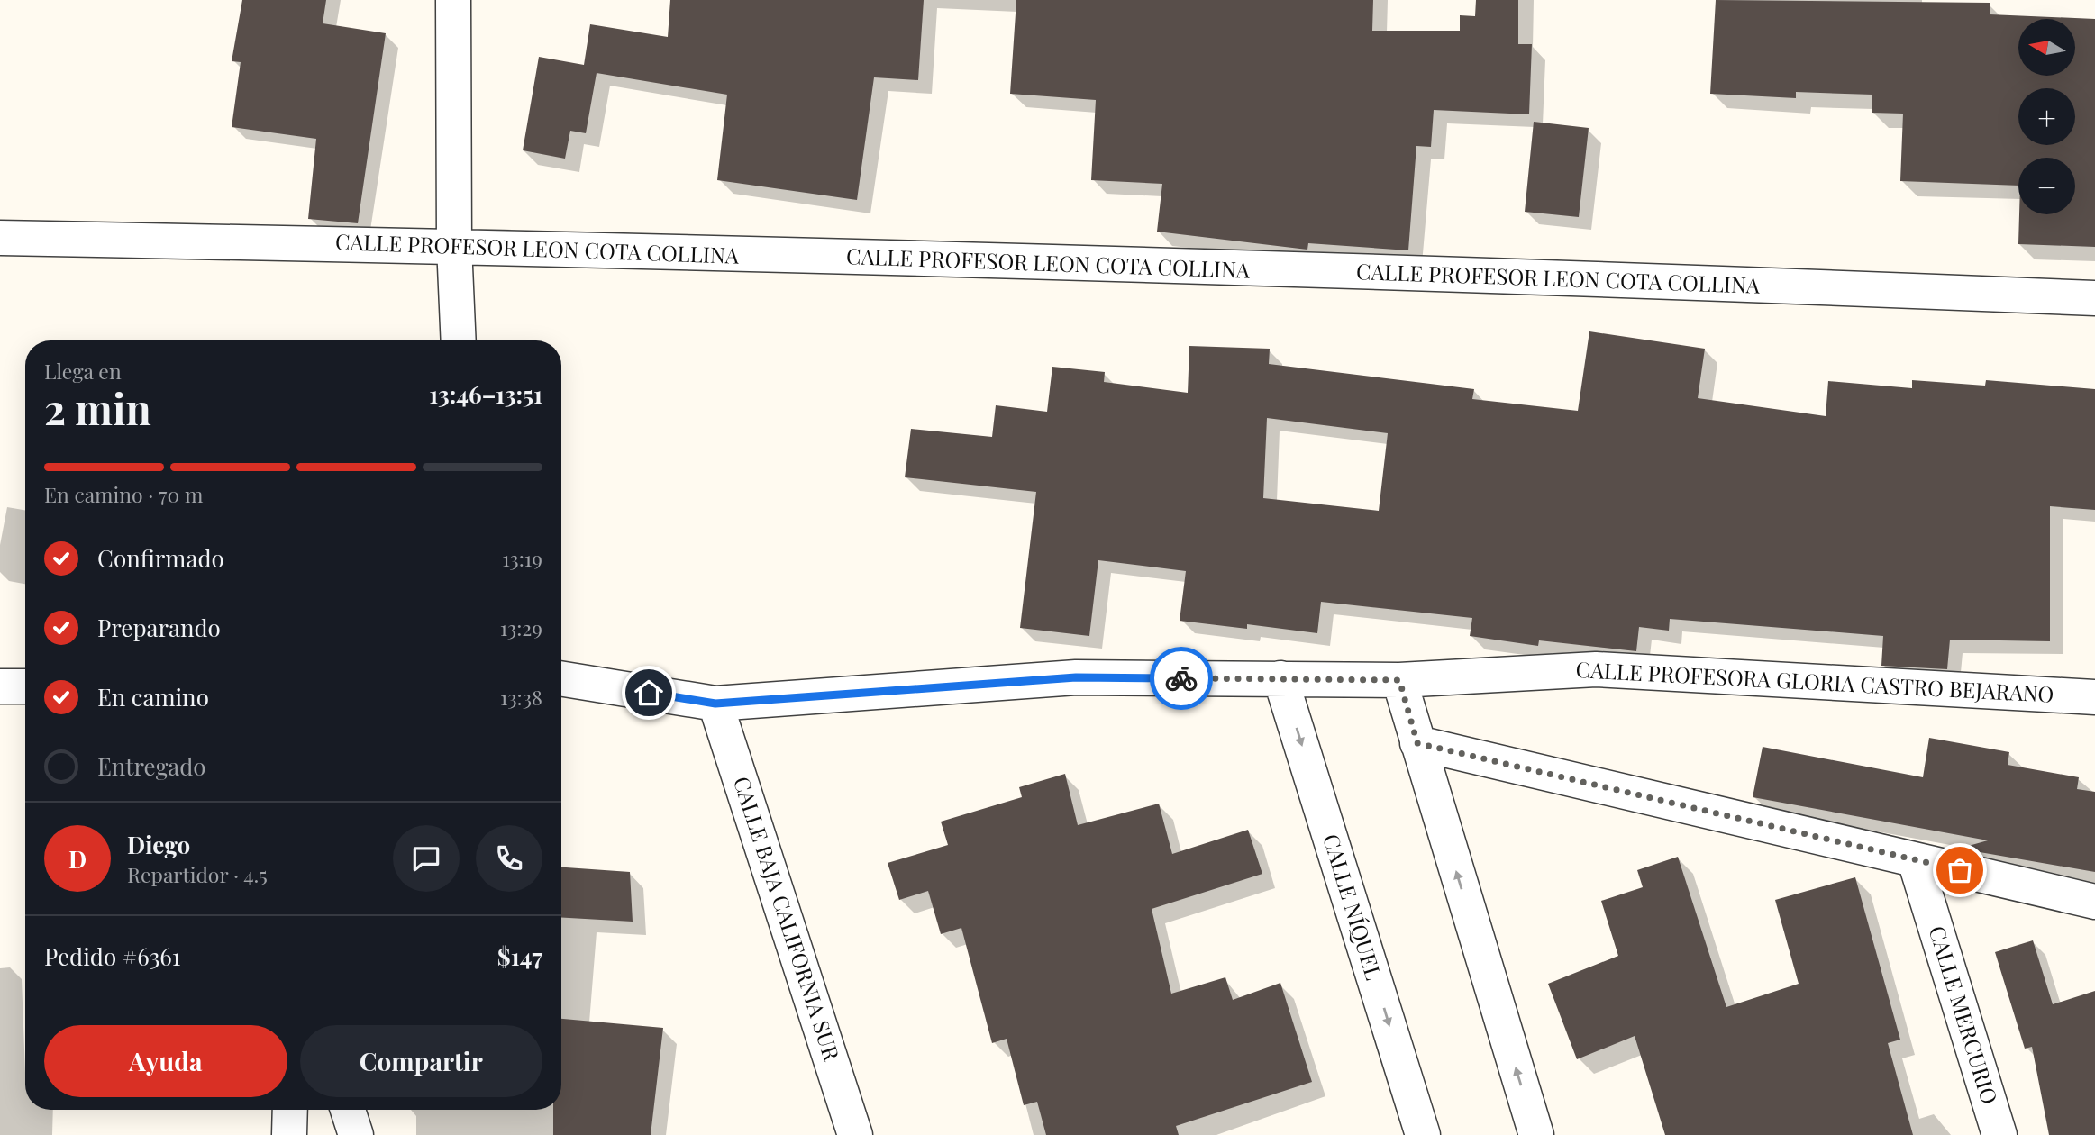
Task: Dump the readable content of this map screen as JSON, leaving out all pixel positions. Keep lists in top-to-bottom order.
{
  "streets": {
    "street": [
      "CALLE PROFESOR LEON COTA COLLINA",
      "CALLE PROFESORA GLORIA CASTRO BEJARANO",
      "CALLE NÍQUEL",
      "CALLE BAJA CALIFORNIA SUR",
      "CALLE MERCURIO"
    ]
  },
  "crossings": [
    ["CALLE PROFESORA GLORIA CASTRO BEJARANO", "CALLE NÍQUEL"],
    ["CALLE PROFESORA GLORIA CASTRO BEJARANO", "CALLE BAJA CALIFORNIA SUR"]
  ],
  "north": "left",
  "page": {
    "map_buttons": ["+", "−"],
    "heading": ["2 min", "Llega en", "13:46–13:51"],
    "panel": [
      "Diego",
      "Repartidor · 4.5",
      "Pedido #6361",
      "$147"
    ],
    "bar": "En camino · 70 m",
    "list": [
      ["Confirmado", "13:19"],
      ["Preparando", "13:29"],
      ["En camino", "13:38"],
      "Entregado"
    ],
    "round": "D",
    "buttons": ["Ayuda", "Compartir"]
  }
}
